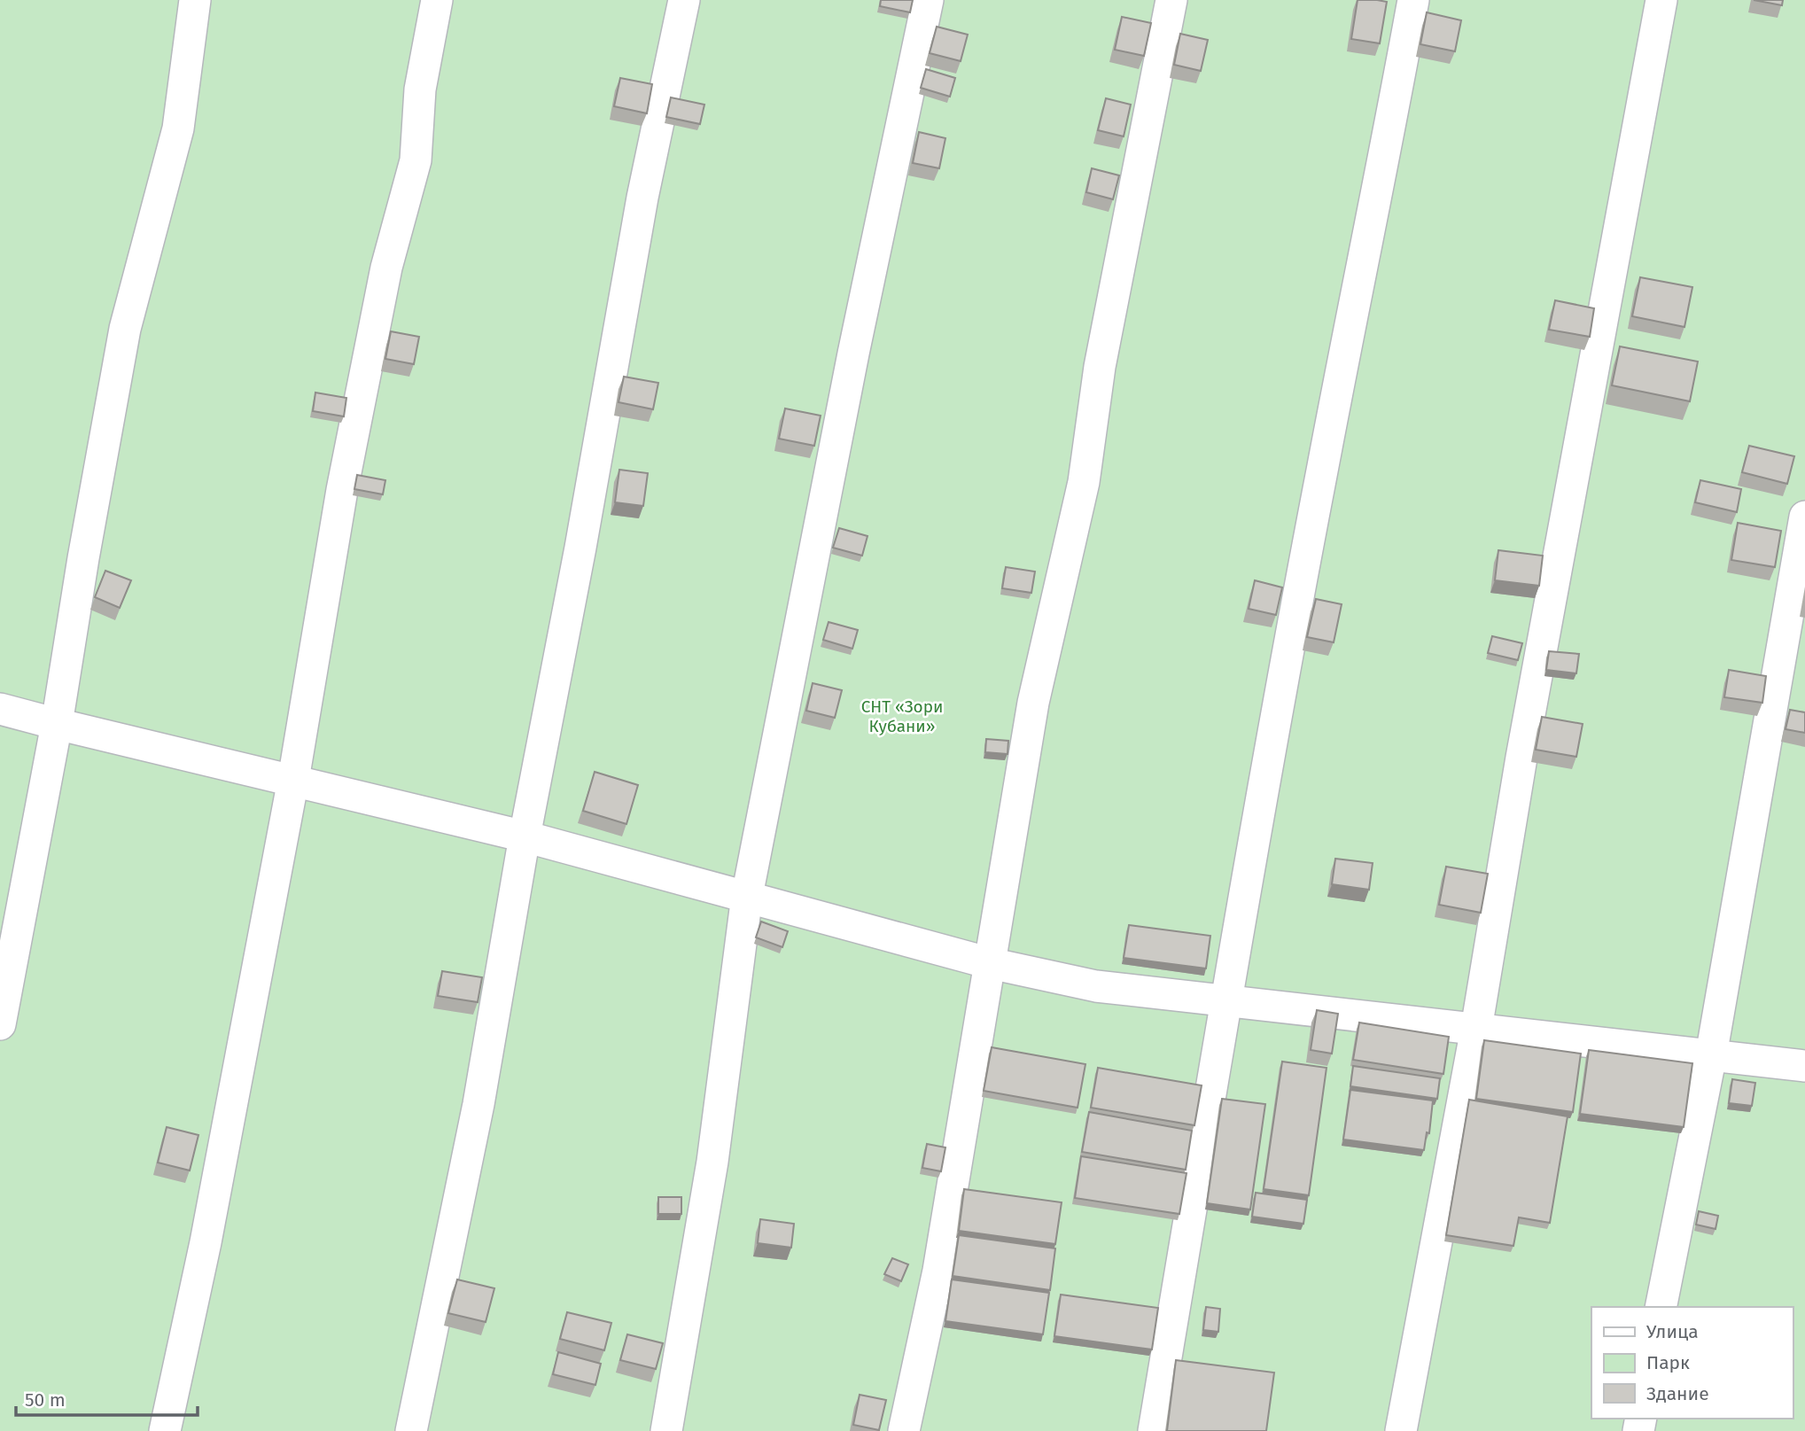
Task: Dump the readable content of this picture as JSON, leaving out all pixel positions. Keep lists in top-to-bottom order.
{
  "parks": ["СНТ «Зори Кубани»"],
  "legend": ["Улица", "Парк", "Здание"],
  "scale_bar": "50 m"
}
